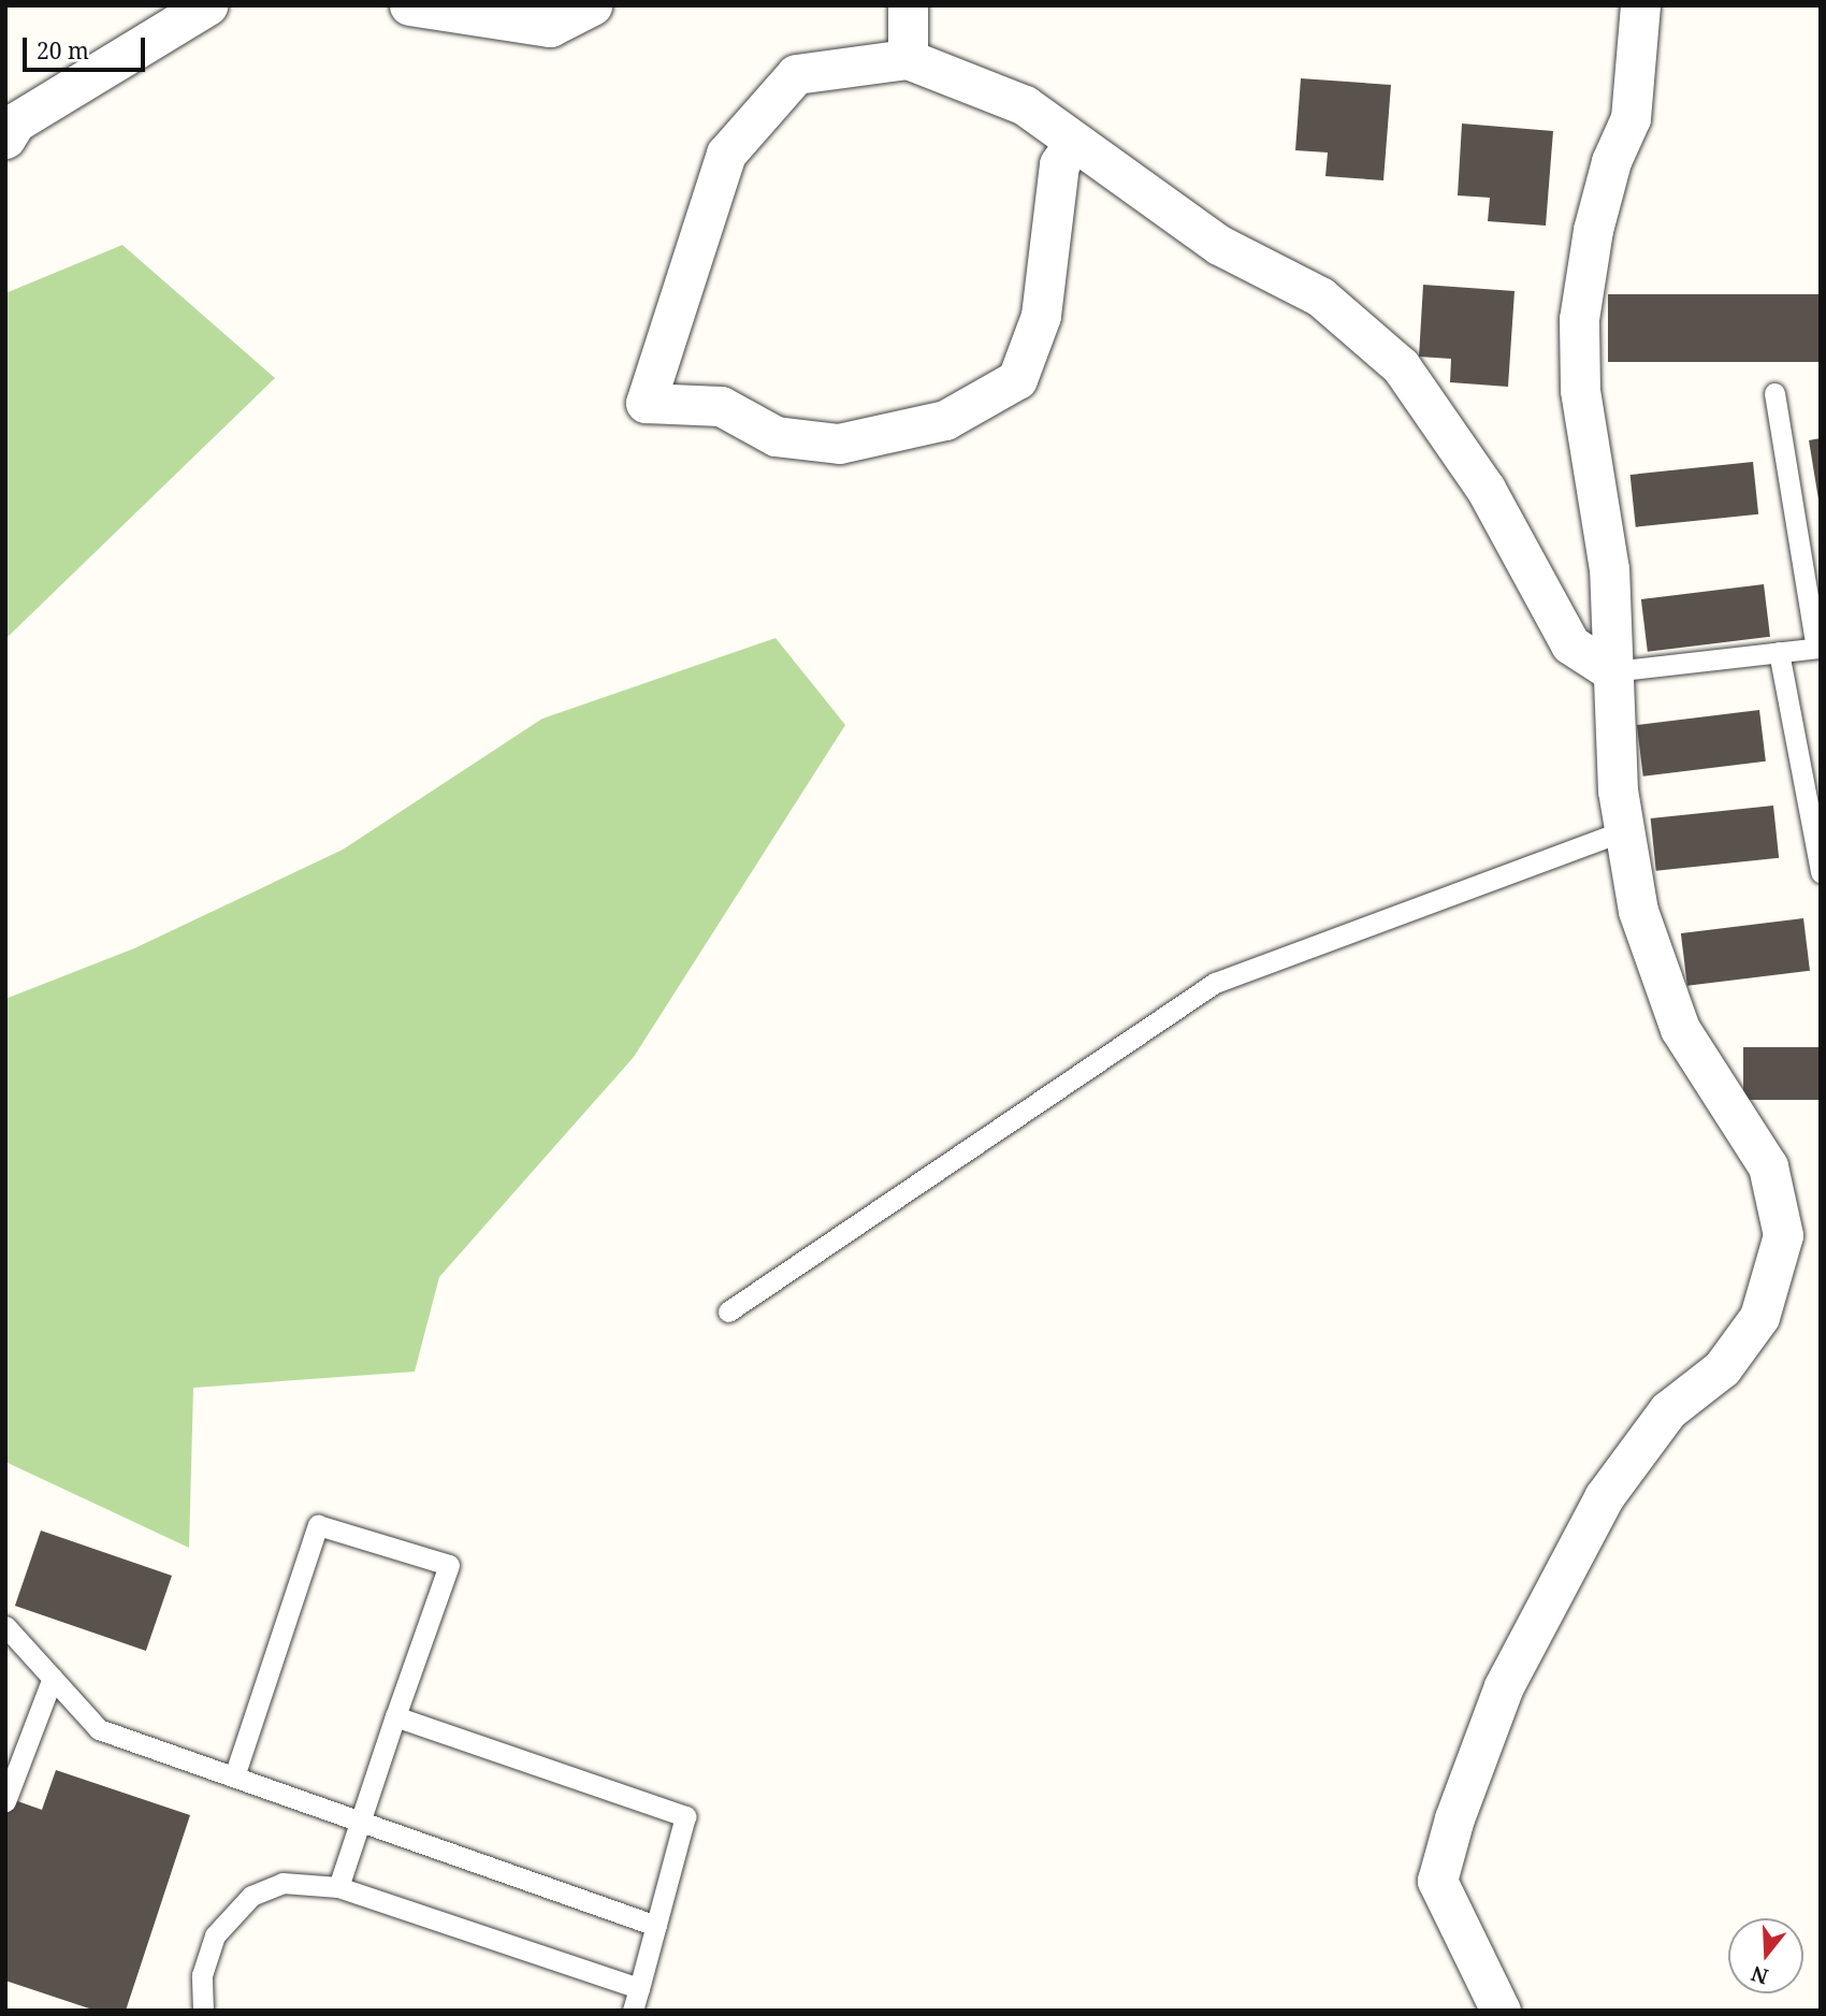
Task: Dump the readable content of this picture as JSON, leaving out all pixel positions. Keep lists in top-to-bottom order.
{
  "scale_bar": "20 m",
  "north": "bottom"
}
